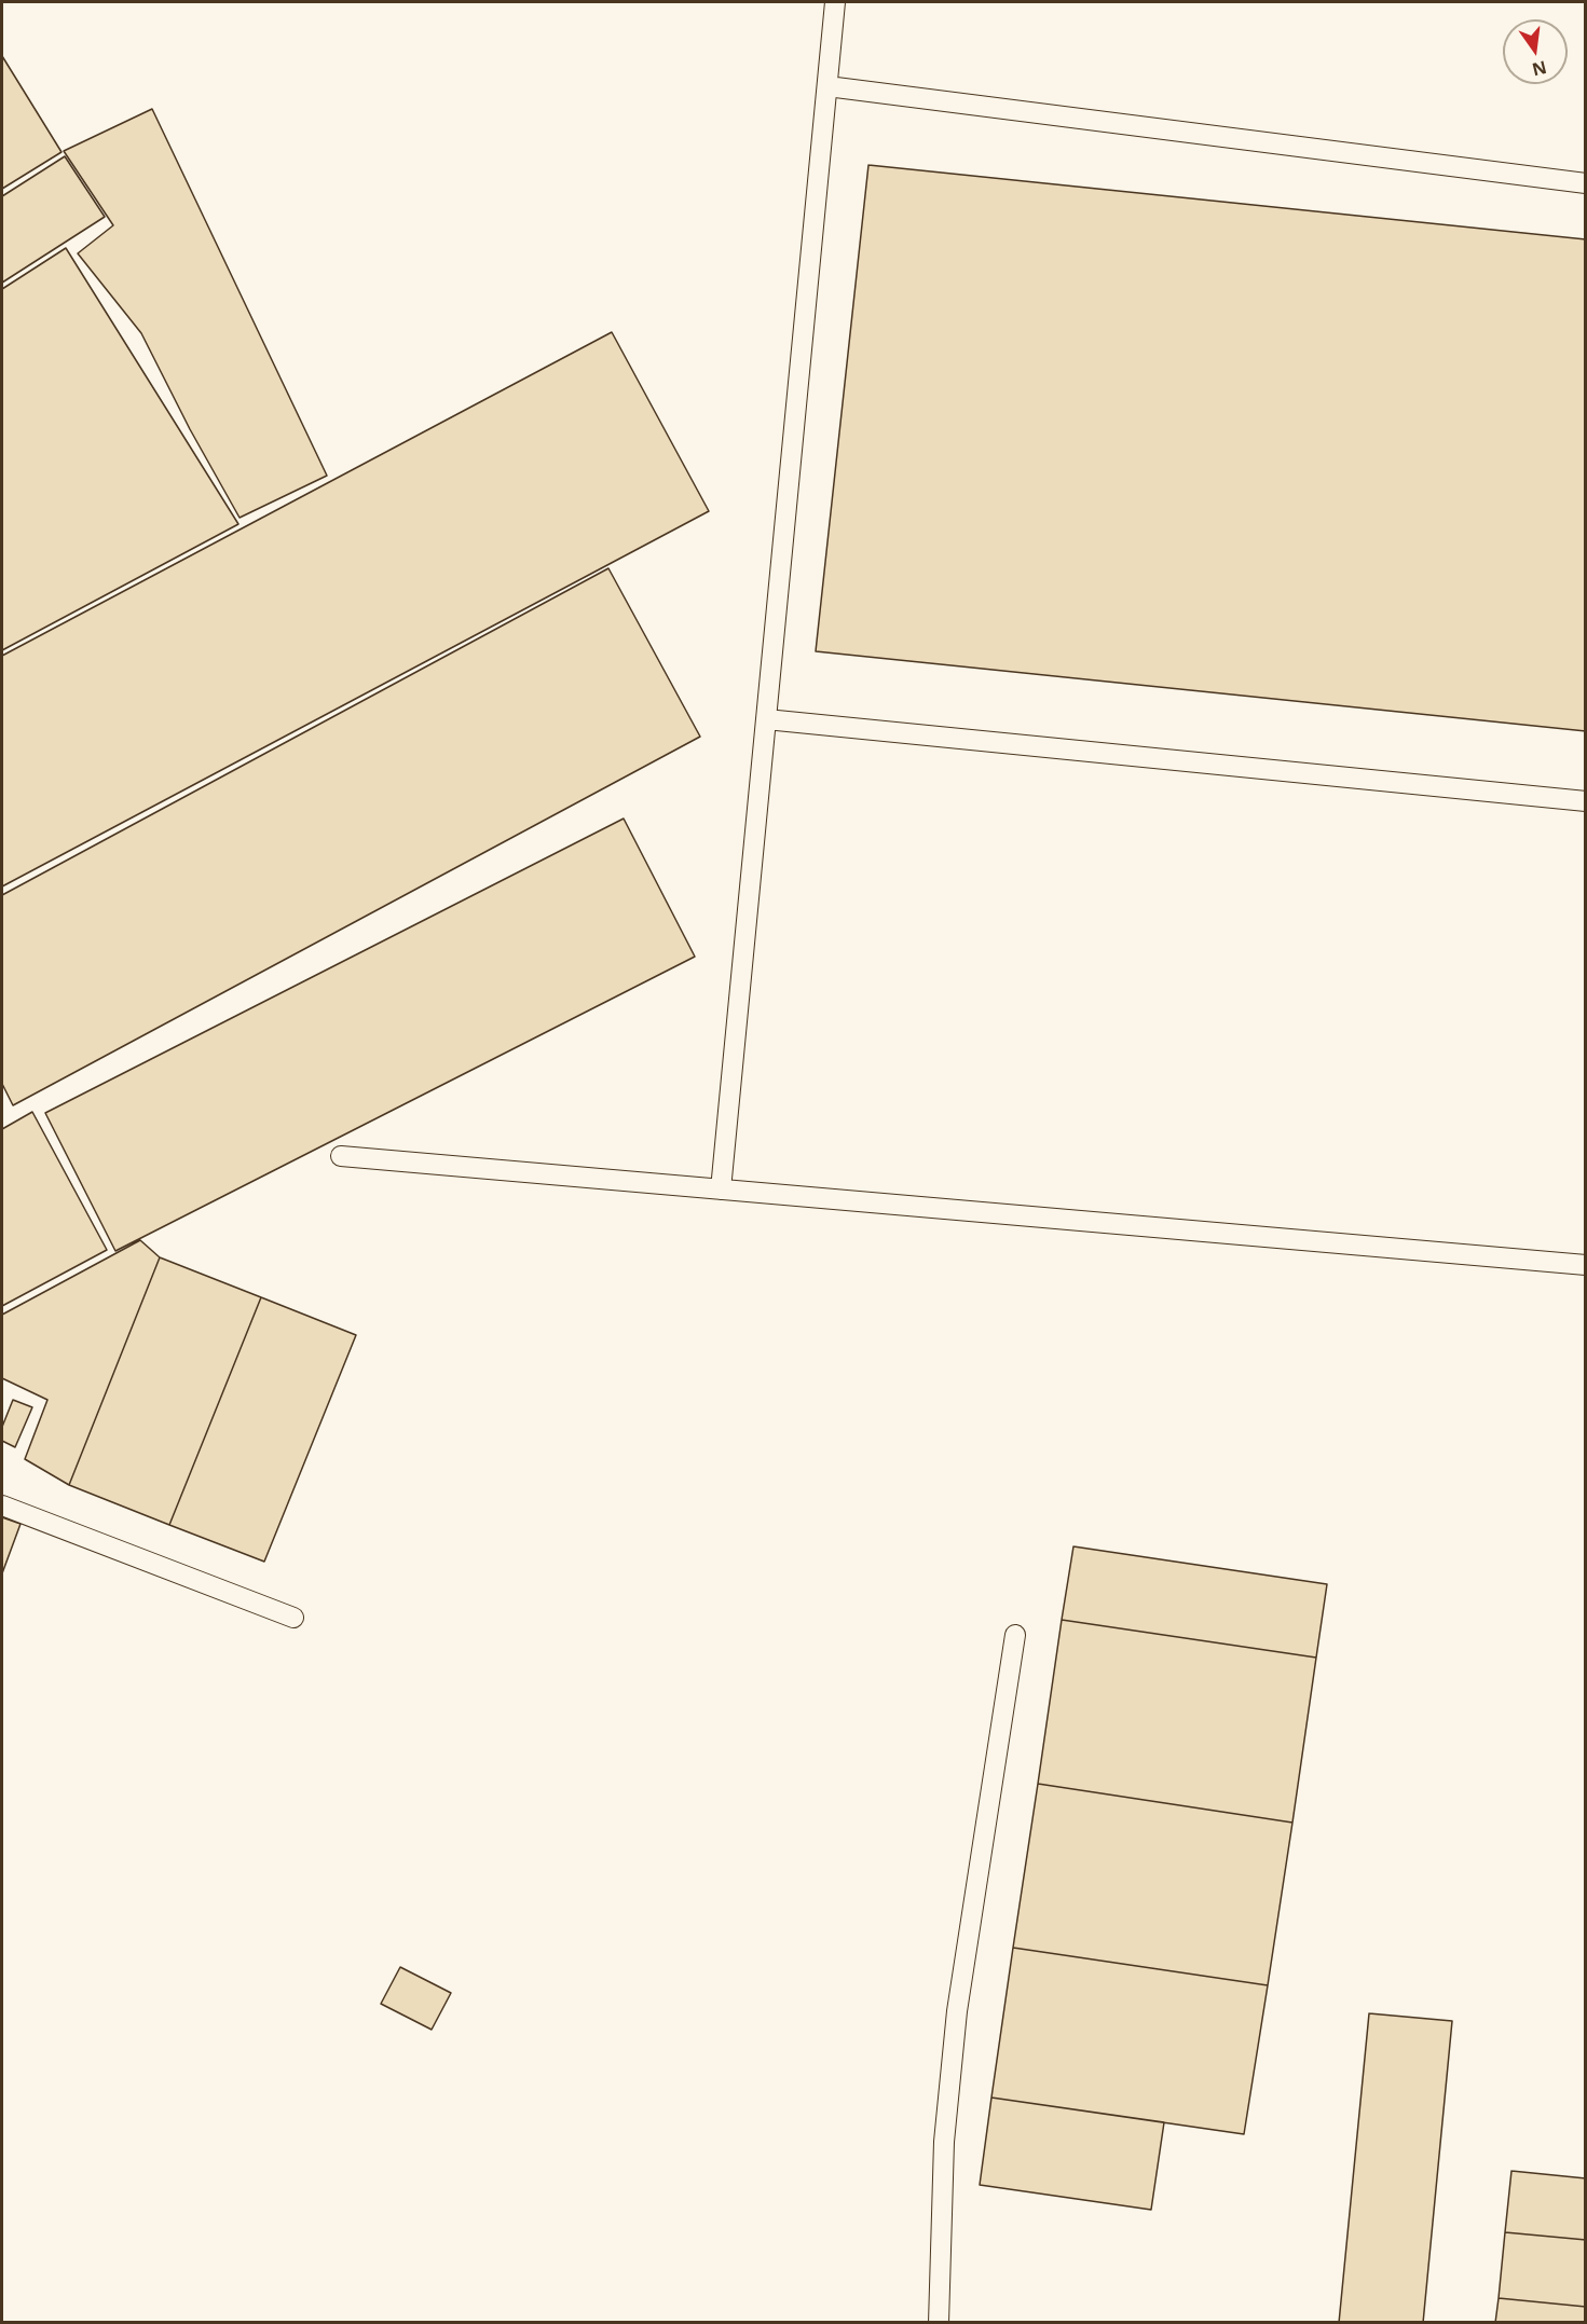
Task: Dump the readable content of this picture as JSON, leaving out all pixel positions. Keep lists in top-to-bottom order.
{
  "north": "bottom"
}
